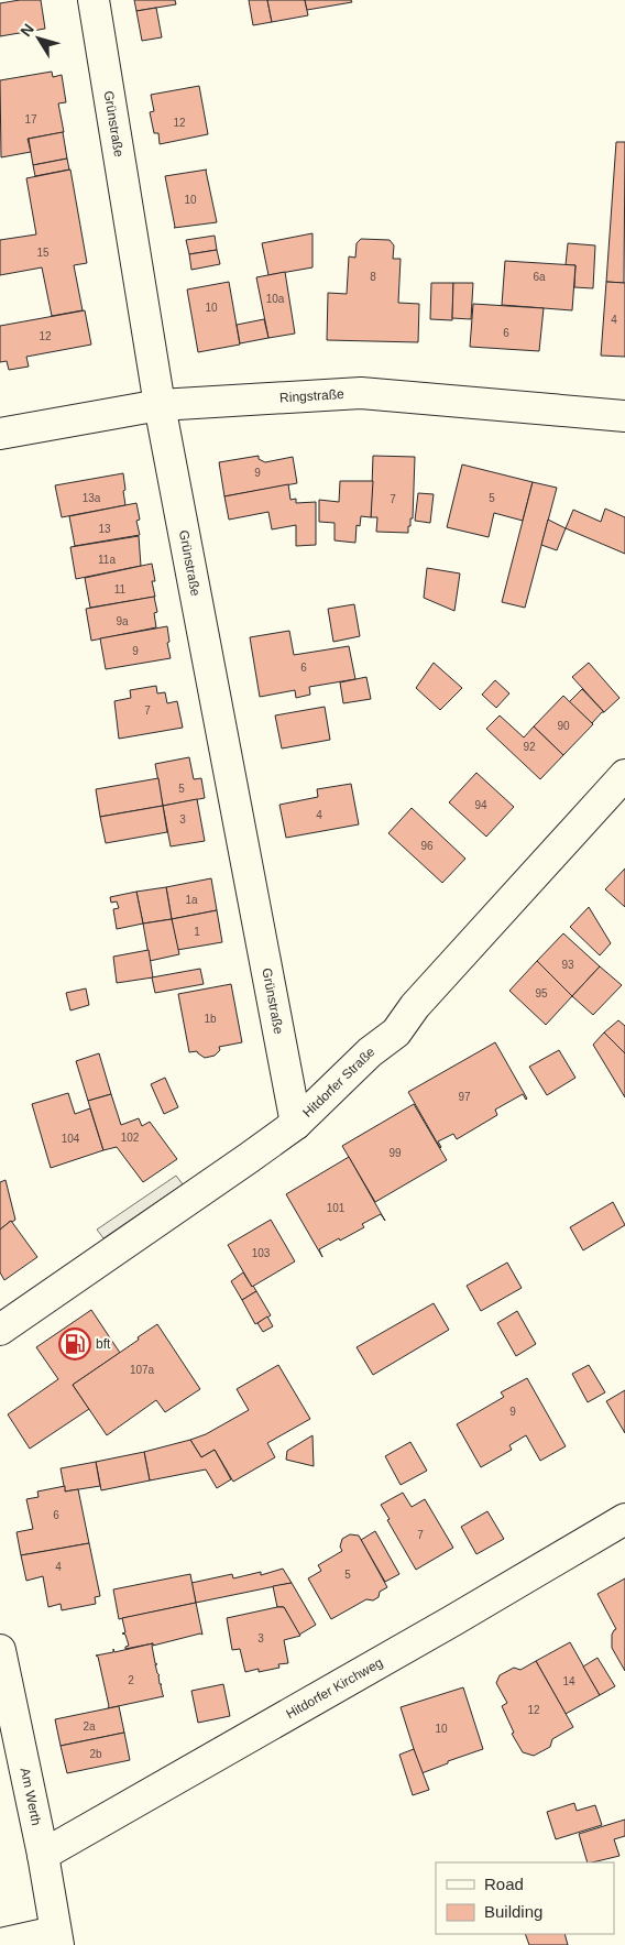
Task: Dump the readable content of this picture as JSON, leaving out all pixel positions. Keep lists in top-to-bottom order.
{
  "streets": {
    "street": [
      "Grünstraße",
      "Ringstraße",
      "Hitdorfer Straße",
      "Hitdorfer Kirchweg",
      "Am Werth"
    ]
  },
  "crossings": [
    ["Grünstraße", "Ringstraße"],
    ["Grünstraße", "Hitdorfer Straße"],
    ["Hitdorfer Kirchweg", "Am Werth"]
  ],
  "places": {
    "fuel station": ["bft"]
  },
  "house_numbers": [
    "17",
    "12",
    "10",
    "15",
    "8",
    "6a",
    "10a",
    "10",
    "4",
    "6",
    "12",
    "9",
    "13a",
    "5",
    "7",
    "13",
    "11a",
    "11",
    "9a",
    "9",
    "6",
    "7",
    "90",
    "92",
    "5",
    "94",
    "4",
    "3",
    "96",
    "1a",
    "1",
    "93",
    "95",
    "1b",
    "97",
    "102",
    "104",
    "99",
    "101",
    "103",
    "107a",
    "9",
    "6",
    "7",
    "4",
    "5",
    "3",
    "2",
    "14",
    "12",
    "2a",
    "10",
    "2b"
  ],
  "legend": ["Road", "Building"],
  "north": "top left"
}
